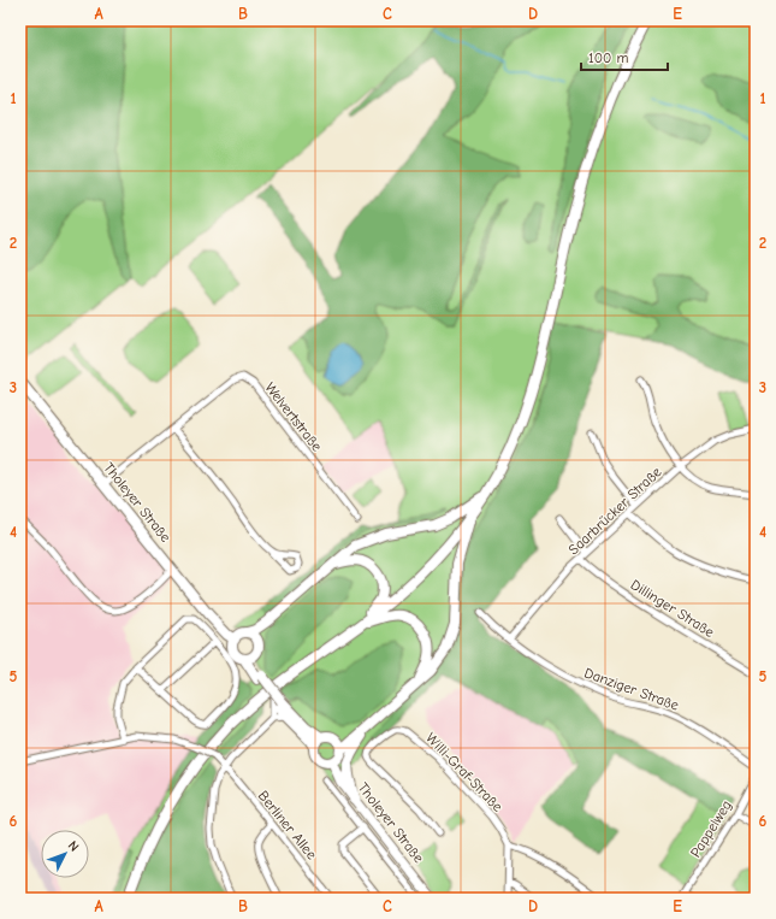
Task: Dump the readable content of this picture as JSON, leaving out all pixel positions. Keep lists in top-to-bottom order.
{
  "streets": {
    "main road": ["Tholeyer Straße"],
    "street": [
      "Welvertstraße",
      "Saarbrücker Straße",
      "Dillinger Straße",
      "Danziger Straße",
      "Willi-Graf-Straße",
      "Berliner Allee",
      "Pappelweg"
    ]
  },
  "crossings": [
    ["Welvertstraße", "Tholeyer Straße"],
    ["Saarbrücker Straße", "Dillinger Straße"],
    ["Saarbrücker Straße", "Danziger Straße"]
  ],
  "scale_bar": "100 m",
  "north": "top right",
  "grid": {
    "columns": [
      "A",
      "B",
      "C",
      "D",
      "E"
    ],
    "rows": [
      "1",
      "2",
      "3",
      "4",
      "5",
      "6"
    ]
  }
}
